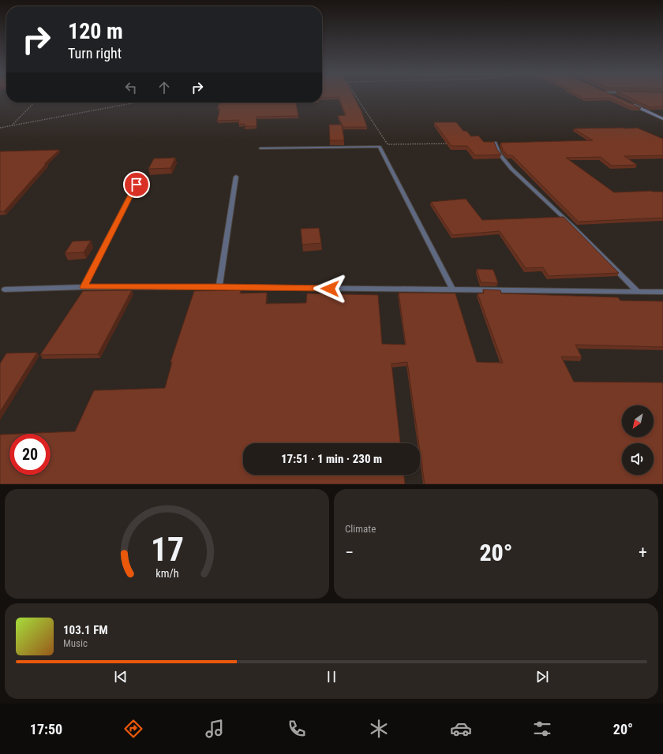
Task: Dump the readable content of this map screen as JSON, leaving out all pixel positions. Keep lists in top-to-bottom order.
{
  "north": "bottom left",
  "page": {
    "turn": ["120 m", "Turn right"],
    "limit": "20",
    "trip": "17:51 · 1 min · 230 m",
    "tile": "Climate",
    "heat": ["−", "20°", "+"],
    "song": ["103.1 FM", "Music"],
    "tabs": ["17:50", "20°"],
    "gauge": ["17", "km/h"]
  }
}
